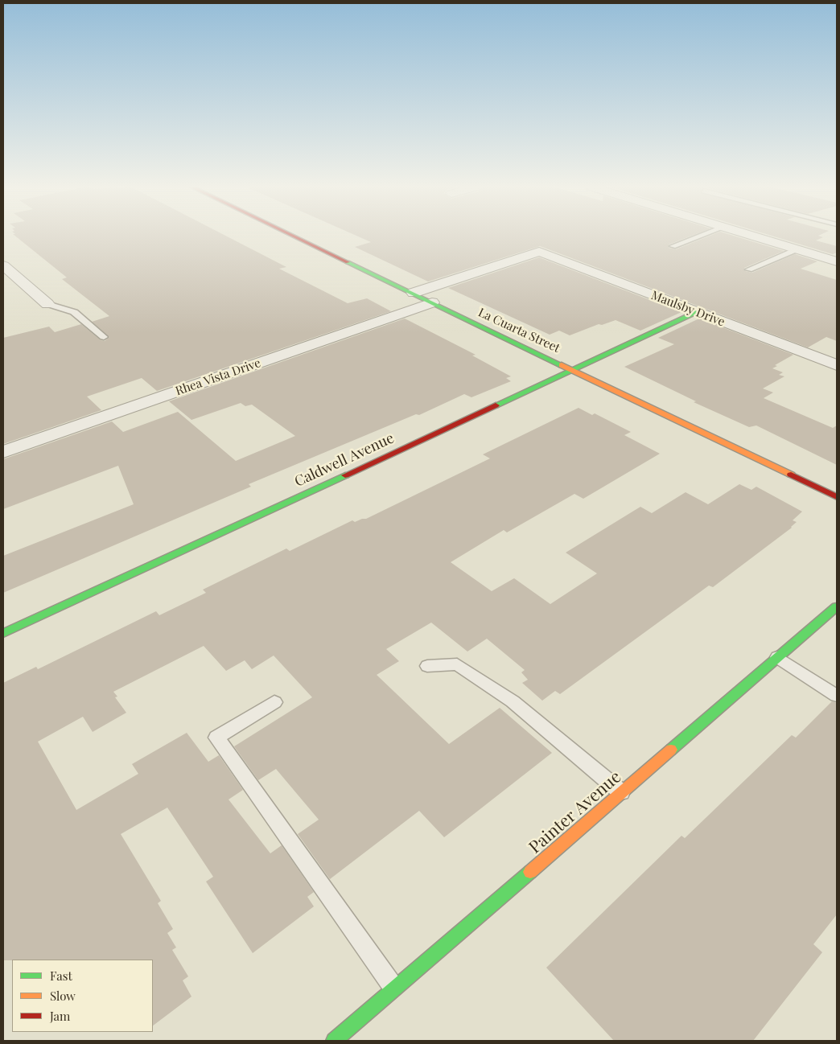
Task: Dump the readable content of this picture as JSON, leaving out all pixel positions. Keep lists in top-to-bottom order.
{
  "streets": {
    "street": [
      "Maulsby Drive",
      "La Cuarta Street",
      "Rhea Vista Drive",
      "Caldwell Avenue",
      "Painter Avenue"
    ]
  },
  "crossings": [
    ["Maulsby Drive", "La Cuarta Street"],
    ["Maulsby Drive", "Caldwell Avenue"],
    ["La Cuarta Street", "Rhea Vista Drive"],
    ["La Cuarta Street", "Caldwell Avenue"]
  ],
  "legend": ["Fast", "Slow", "Jam"]
}
